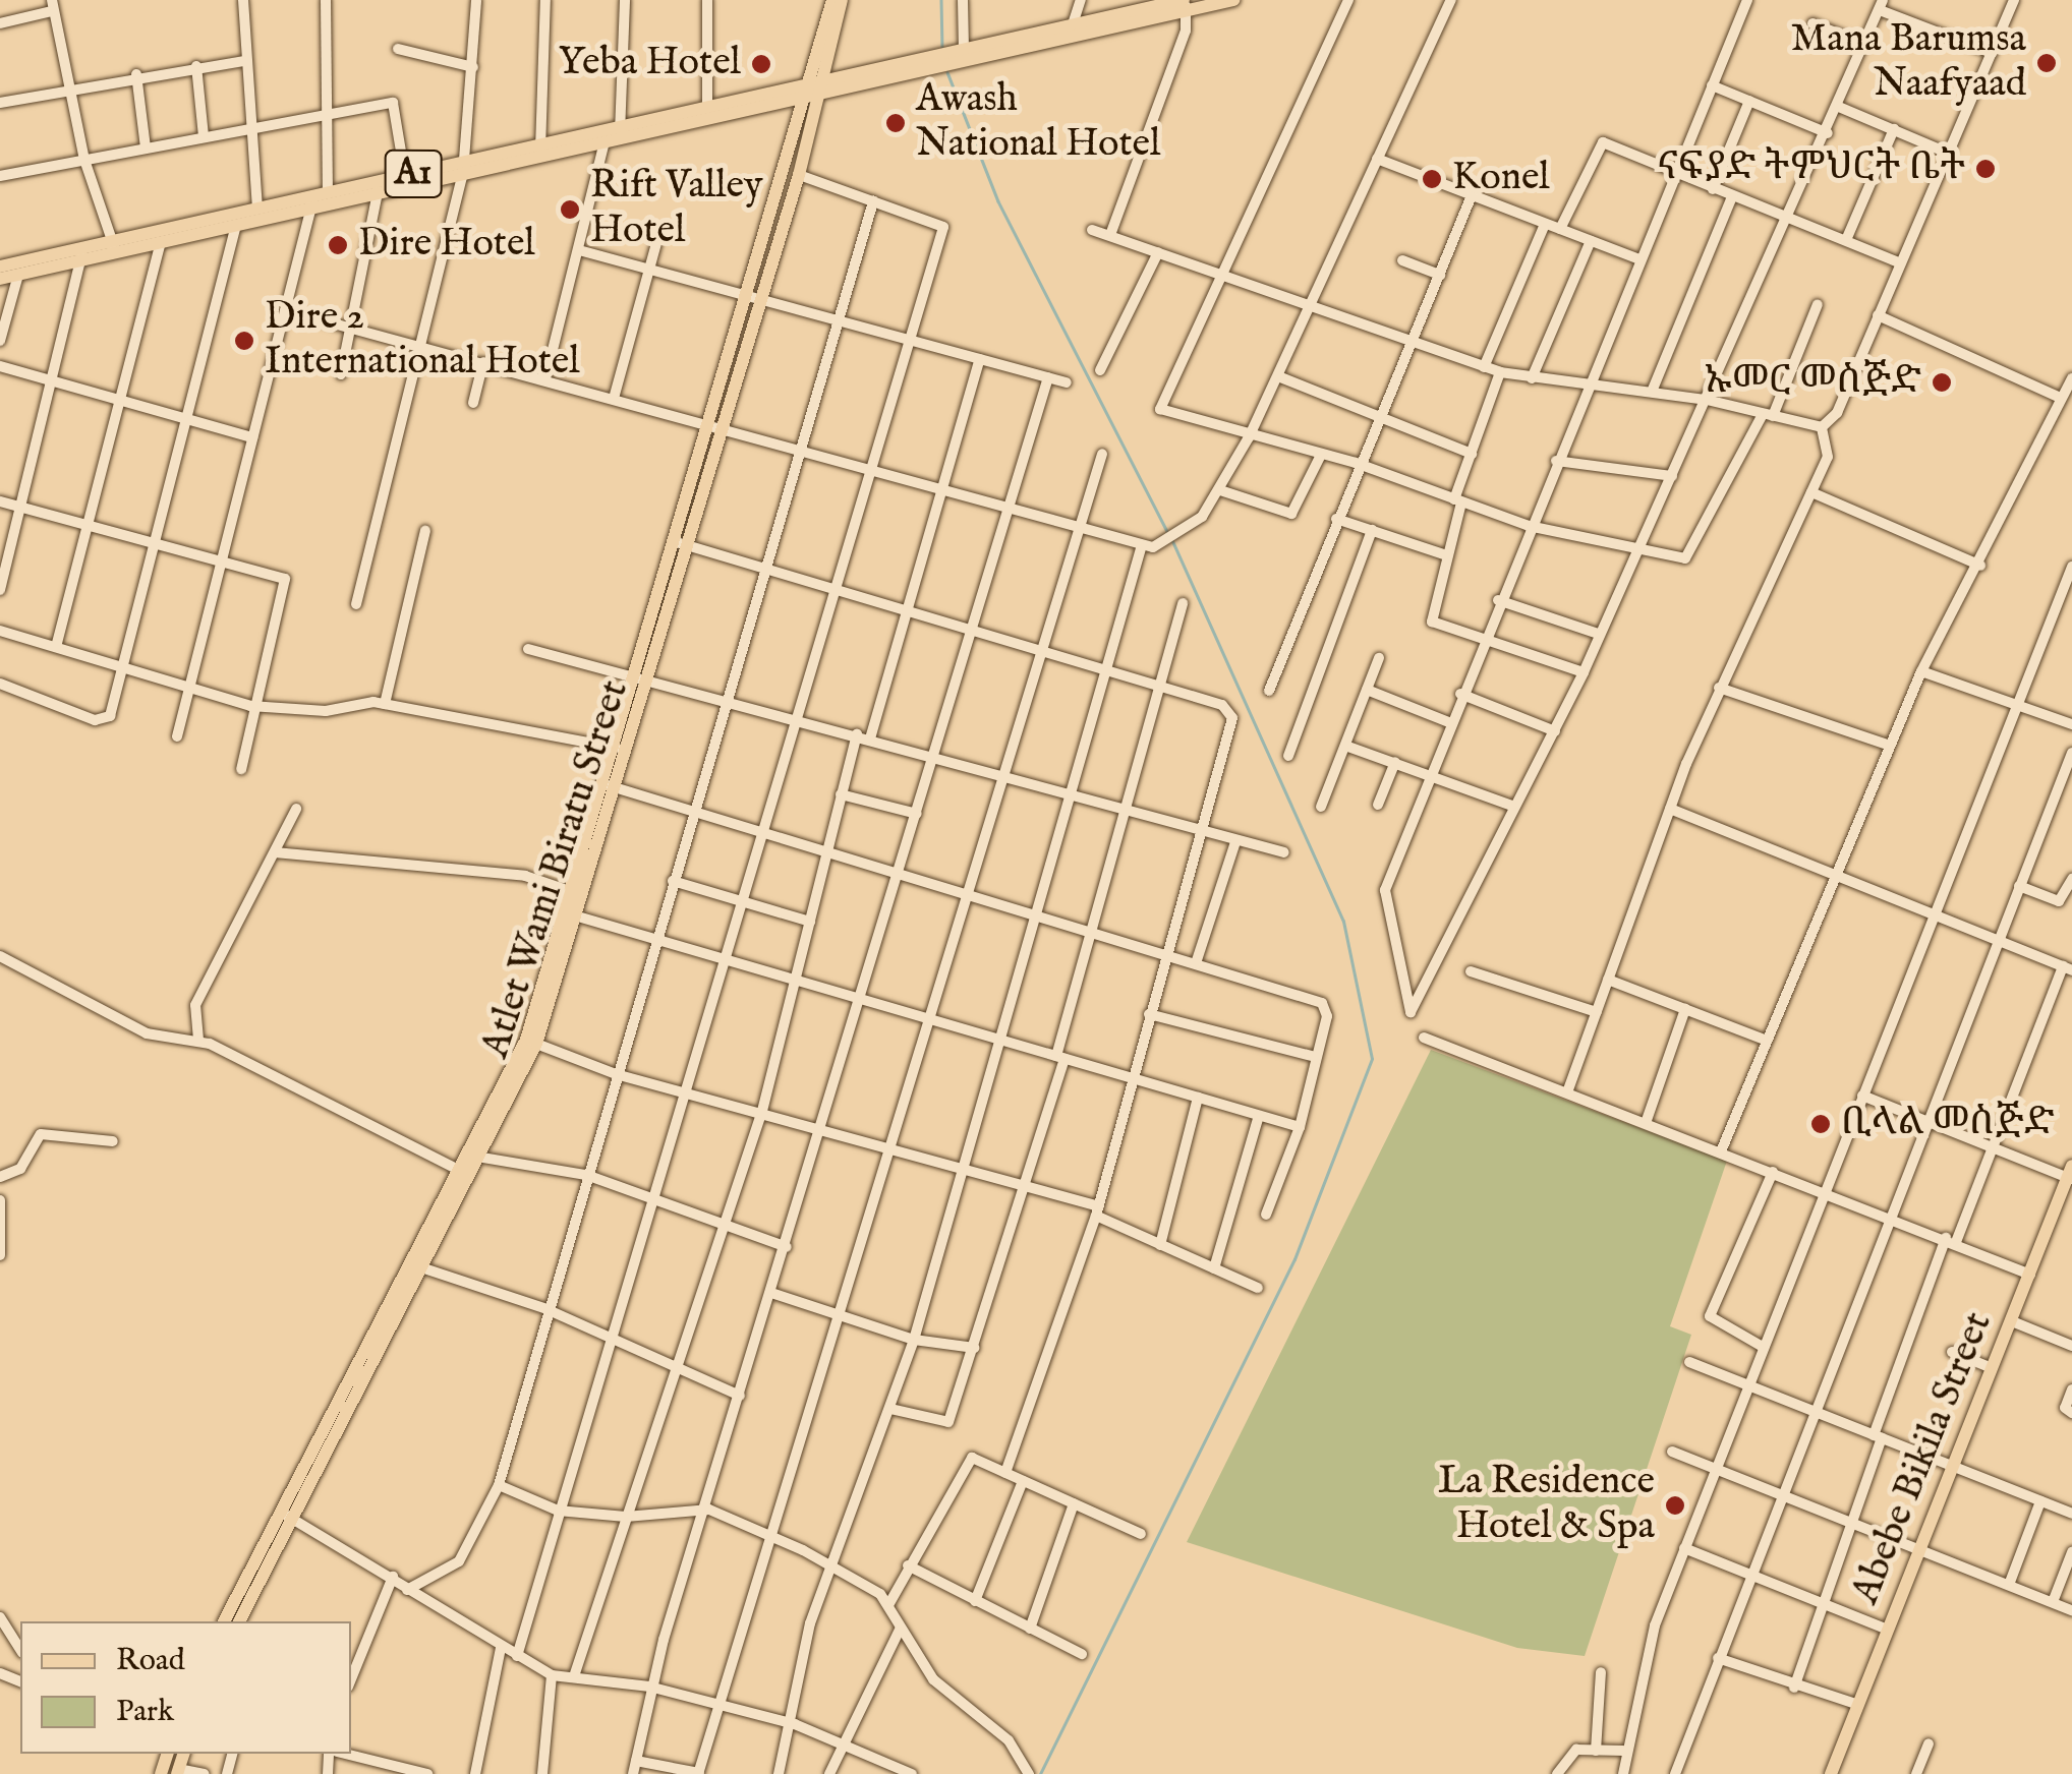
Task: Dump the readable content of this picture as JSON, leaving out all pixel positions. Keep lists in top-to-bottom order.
{
  "streets": {
    "main road": ["A1", "Atlet Wami Biratu Street", "Abebe Bikila Street"]
  },
  "crossings": [
    ["A1", "Atlet Wami Biratu Street"]
  ],
  "places": [
    "Mana Barumsa Naafyaad",
    "Yeba Hotel",
    "Awash National Hotel",
    "ናፍያድ ትምህርት ቤት",
    "Konel",
    "Rift Valley Hotel",
    "Dire Hotel",
    "Dire 2 International Hotel",
    "ኡመር መስጅድ",
    "ቢላል መስጅድ",
    "La Residence Hotel & Spa"
  ],
  "legend": ["Road", "Park"]
}
